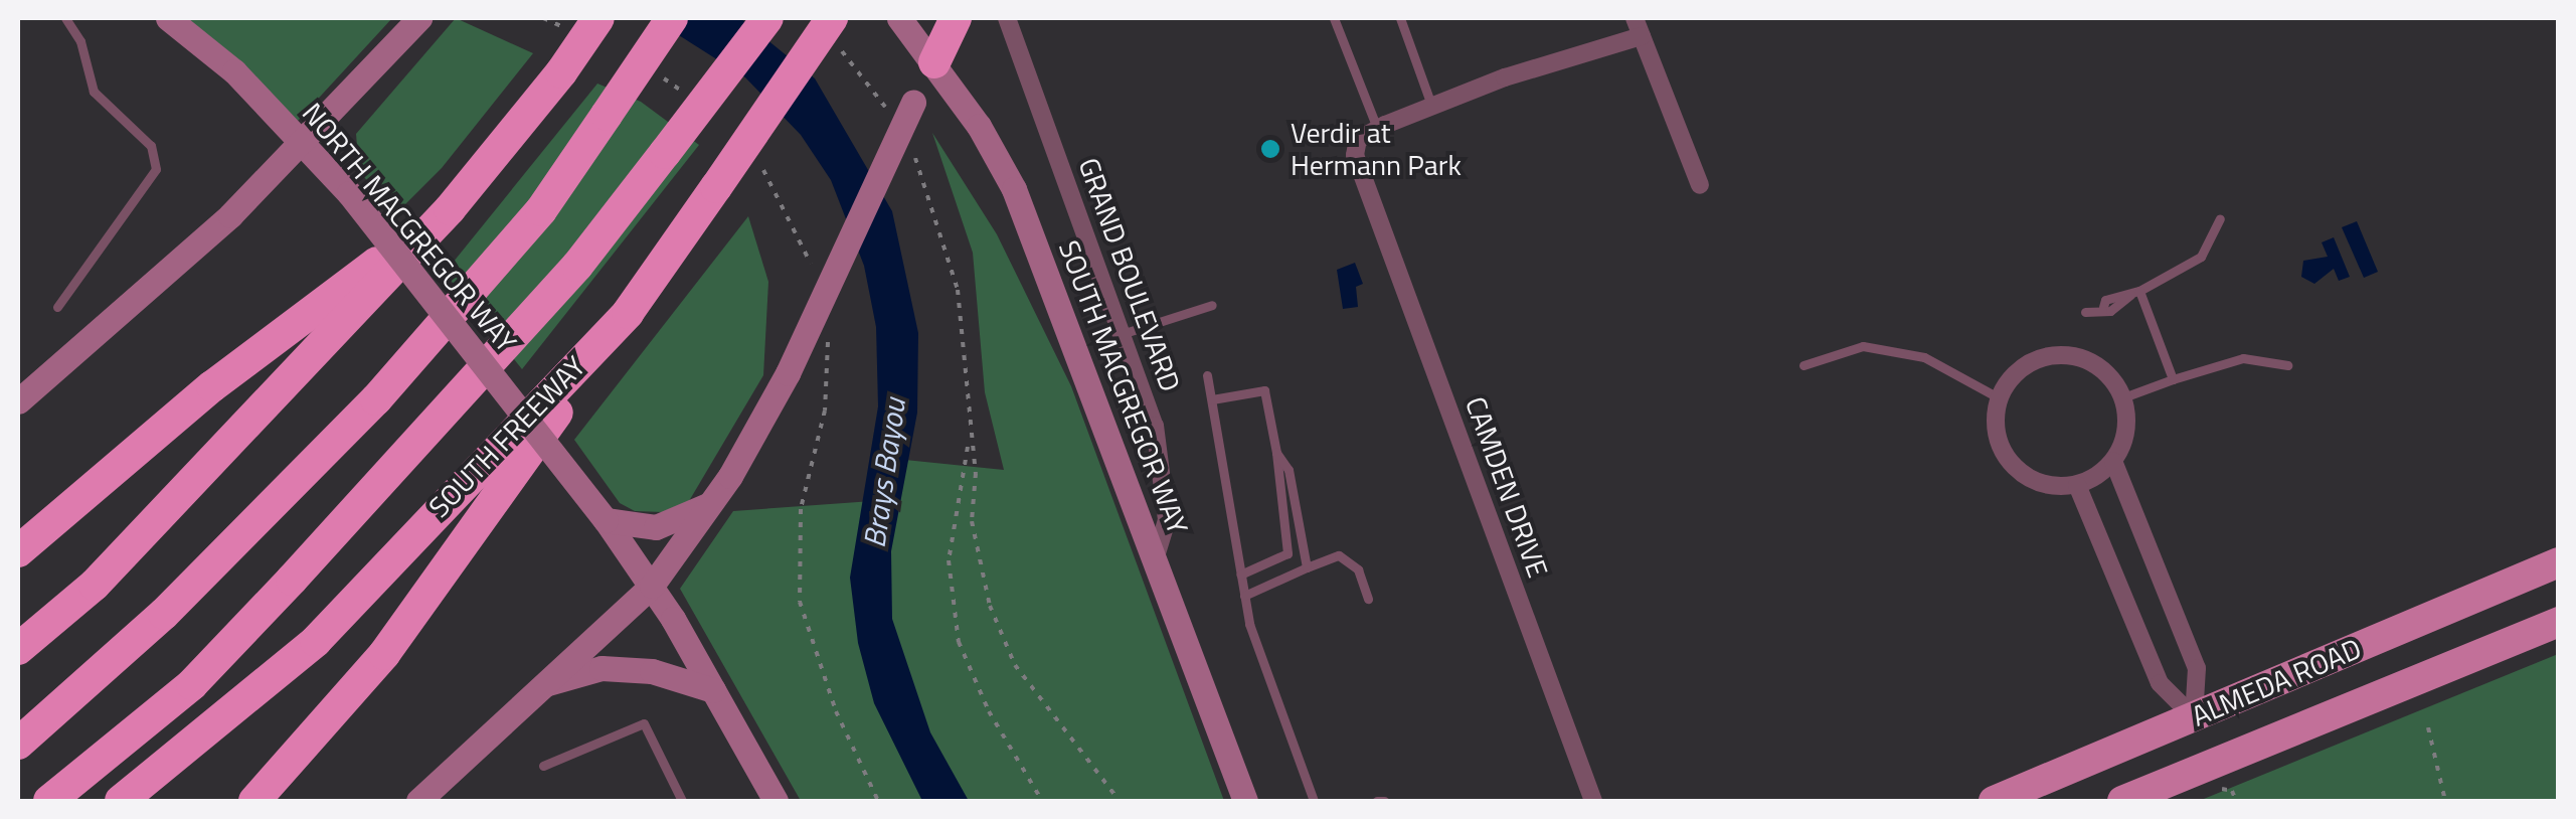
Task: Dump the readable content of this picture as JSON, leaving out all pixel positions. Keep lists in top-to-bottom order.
{
  "streets": {
    "highway": ["SOUTH FREEWAY"],
    "main road": ["NORTH MACGREGOR WAY", "SOUTH MACGREGOR WAY", "ALMEDA ROAD"],
    "street": ["GRAND BOULEVARD", "CAMDEN DRIVE"]
  },
  "crossings": [
    ["GRAND BOULEVARD", "SOUTH MACGREGOR WAY"]
  ],
  "water": ["Brays Bayou"],
  "places": ["Verdir at Hermann Park"]
}
